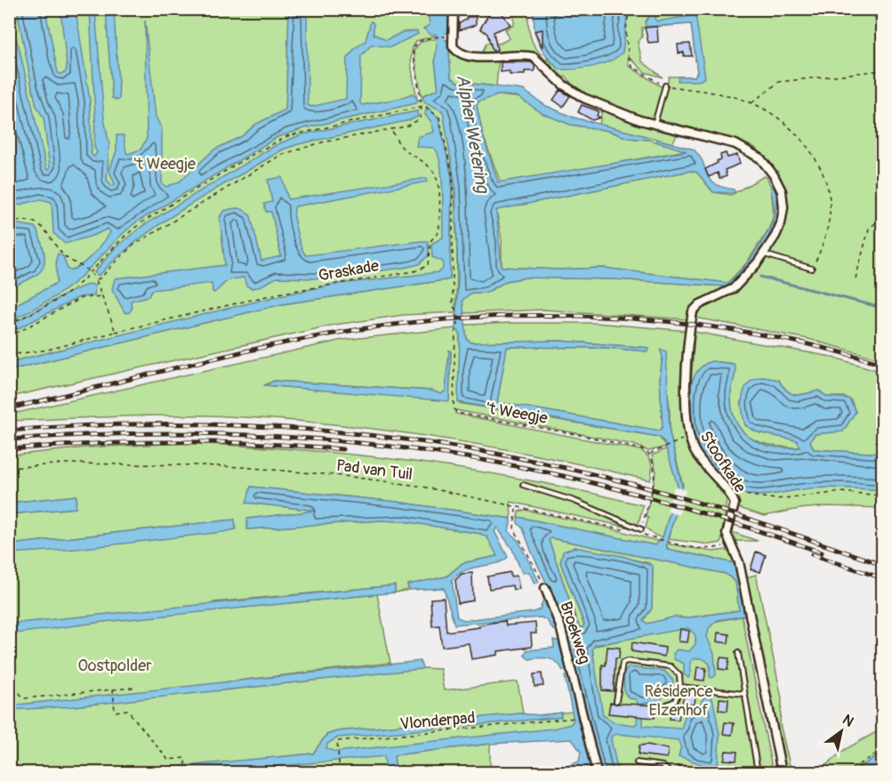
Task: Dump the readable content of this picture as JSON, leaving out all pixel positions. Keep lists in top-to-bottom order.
{
  "streets": {
    "street": ["Stoofkade", "Broekweg"],
    "path": [
      "Graskade",
      "'t Weegje",
      "Pad van Tuil",
      "Vlonderpad"
    ]
  },
  "crossings": [
    ["Pad van Tuil", "Broekweg"]
  ],
  "water": ["Alpher Wetering"],
  "parks": ["'t Weegje", "Oostpolder", "Résidence Elzenhof"],
  "north": "top right"
}
